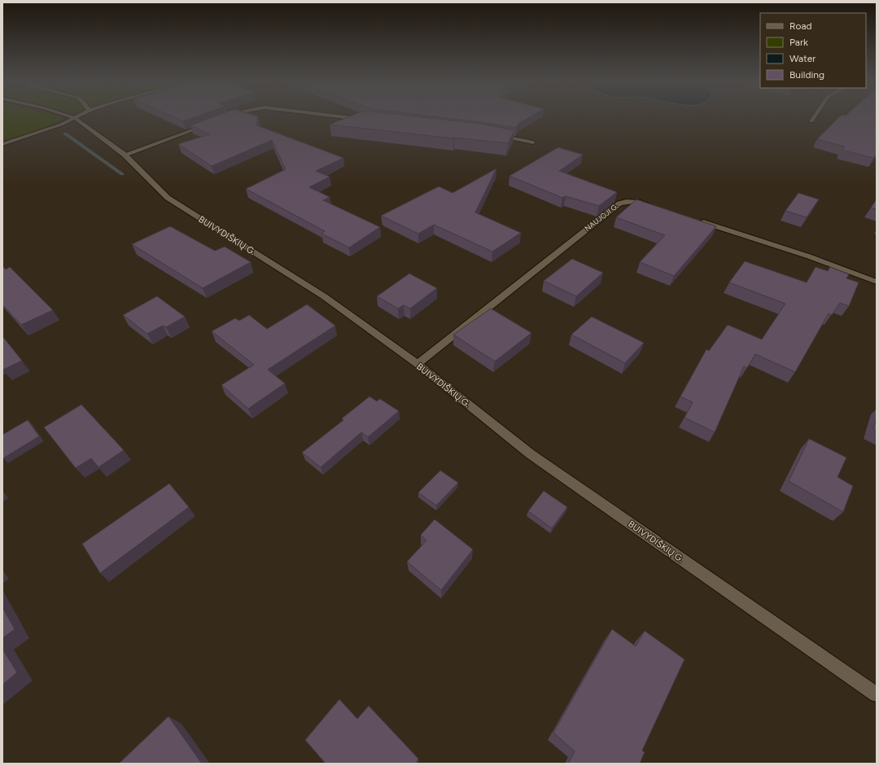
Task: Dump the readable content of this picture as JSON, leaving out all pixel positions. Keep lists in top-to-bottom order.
{
  "streets": {
    "street": ["NAUJOJI G.", "BUIVYDIŠKIŲ G."]
  },
  "crossings": [
    ["NAUJOJI G.", "BUIVYDIŠKIŲ G."]
  ],
  "legend": [
    "Road",
    "Park",
    "Water",
    "Building"
  ]
}
